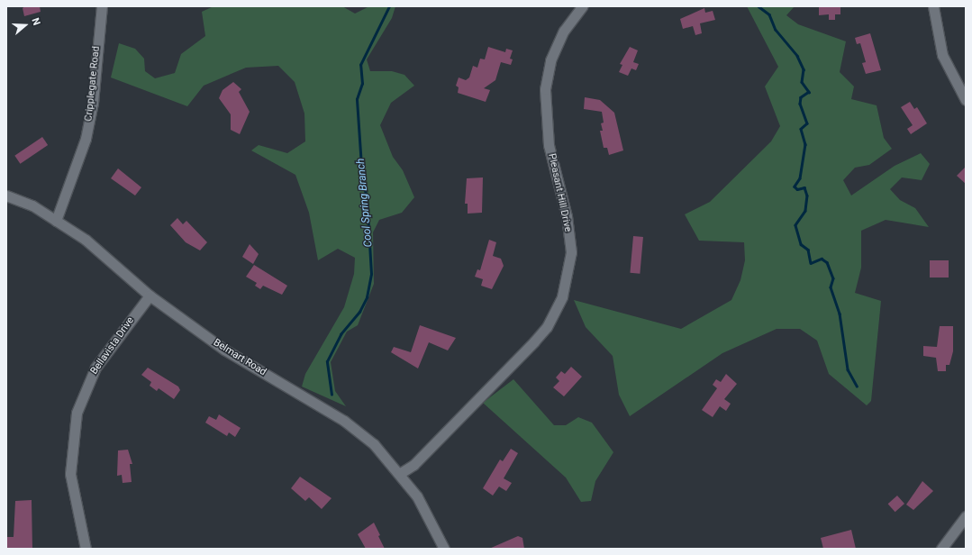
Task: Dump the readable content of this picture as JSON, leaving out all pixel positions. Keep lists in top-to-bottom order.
{
  "streets": {
    "street": [
      "Cripplegate Road",
      "Pleasant Hill Drive",
      "Bellavista Drive",
      "Belmart Road"
    ]
  },
  "crossings": [
    ["Cripplegate Road", "Belmart Road"],
    ["Pleasant Hill Drive", "Belmart Road"],
    ["Bellavista Drive", "Belmart Road"]
  ],
  "water": ["Cool Spring Branch"],
  "north": "right"
}
